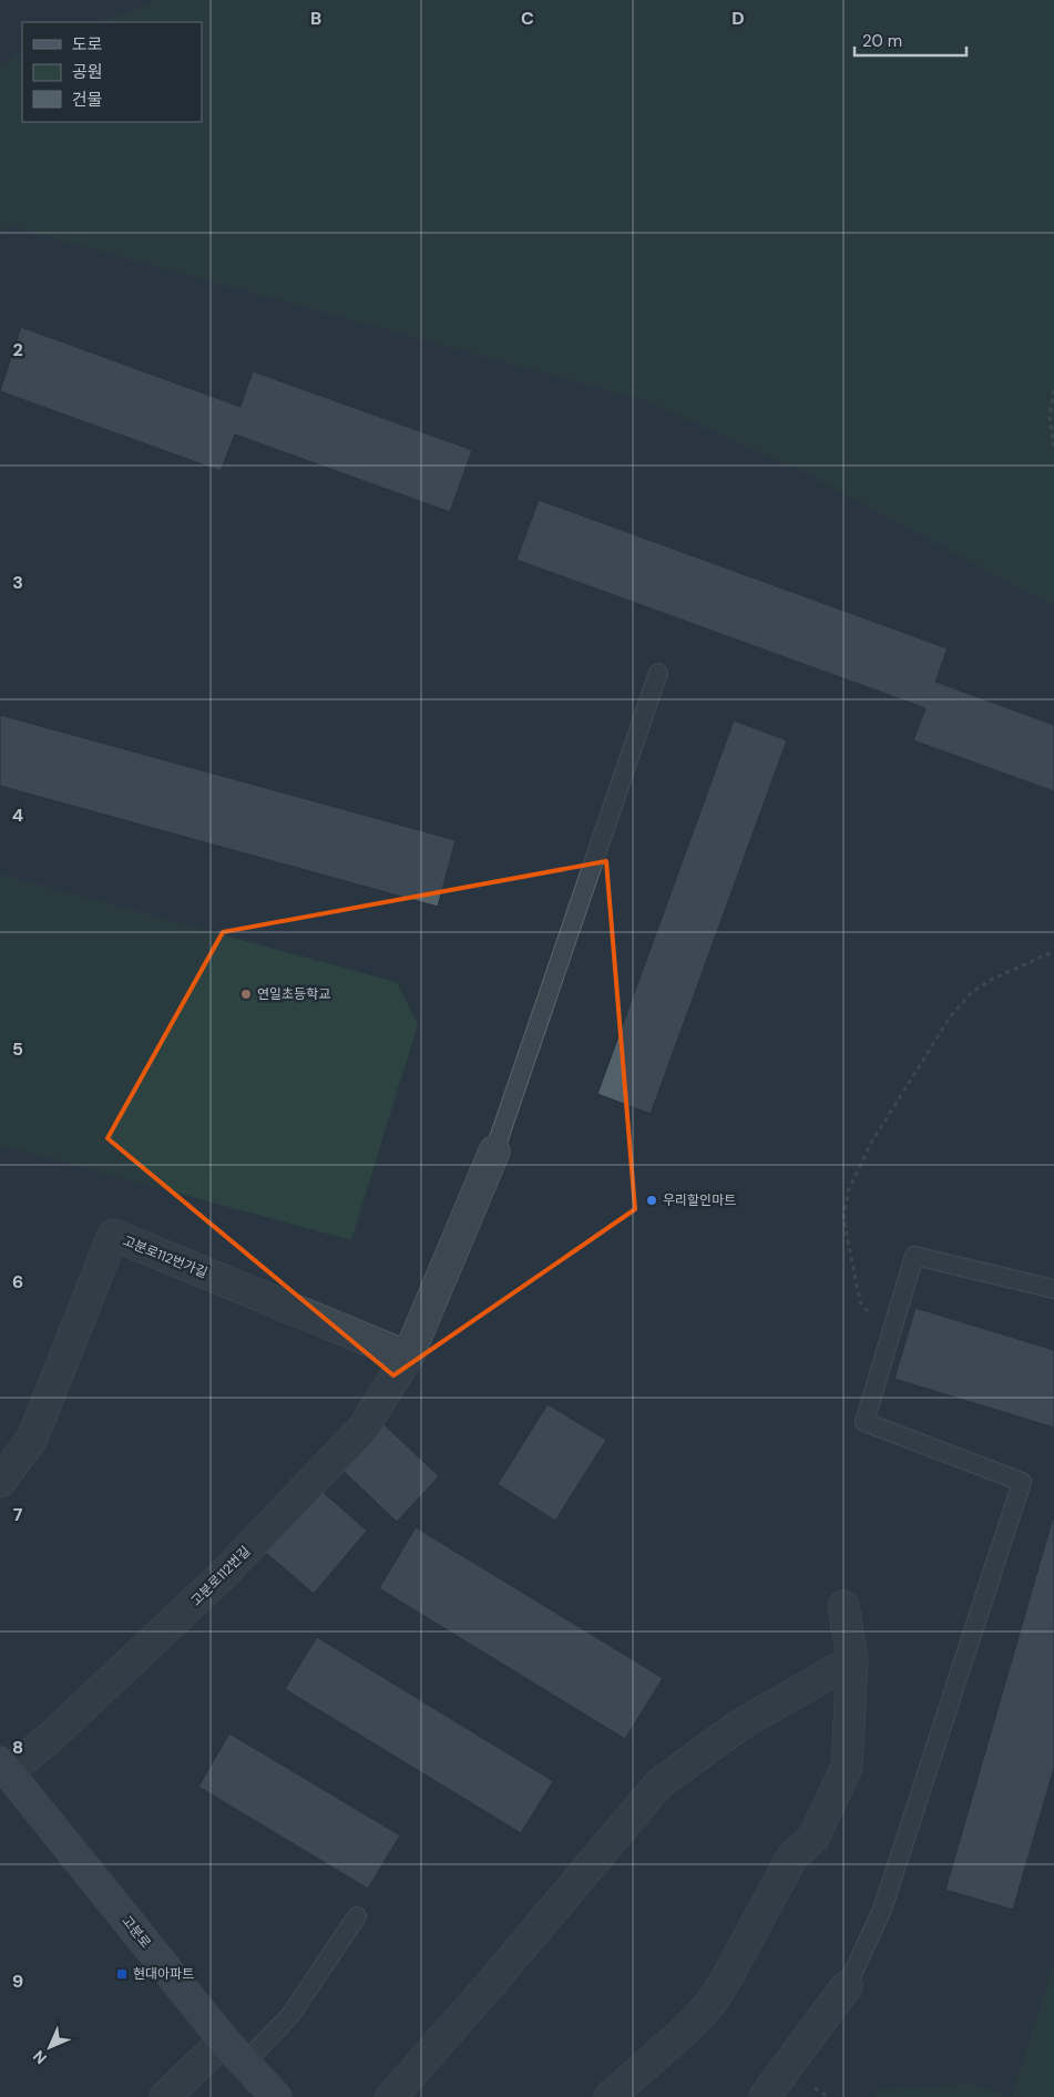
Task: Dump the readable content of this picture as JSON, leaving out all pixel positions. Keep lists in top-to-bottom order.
{
  "streets": {
    "main road": ["고분로"],
    "street": ["고분로112번가길", "고분로112번길"]
  },
  "crossings": [
    ["고분로112번가길", "고분로112번길"],
    ["고분로112번길", "고분로"]
  ],
  "places": {
    "other": ["연일초등학교", "우리할인마트"],
    "transit": ["현대아파트"]
  },
  "legend": ["도로", "공원", "건물"],
  "scale_bar": "20 m",
  "north": "bottom left",
  "grid": {
    "columns": ["B", "C", "D"],
    "rows": [
      "2",
      "3",
      "4",
      "5",
      "6",
      "7",
      "8",
      "9"
    ]
  }
}
